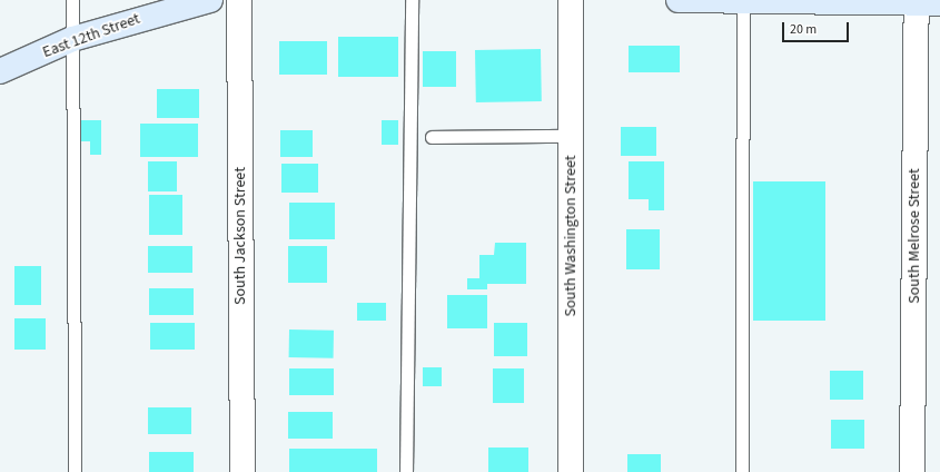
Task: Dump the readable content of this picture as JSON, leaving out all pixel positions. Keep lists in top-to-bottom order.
{
  "streets": {
    "street": [
      "East 12th Street",
      "South Jackson Street",
      "South Washington Street",
      "South Melrose Street"
    ]
  },
  "scale_bar": "20 m"
}
